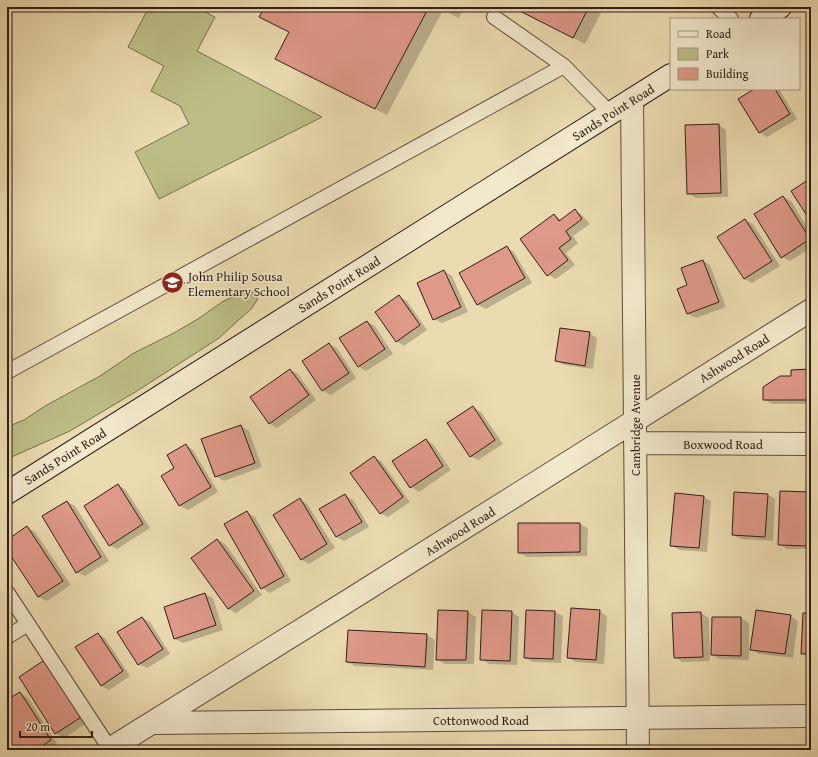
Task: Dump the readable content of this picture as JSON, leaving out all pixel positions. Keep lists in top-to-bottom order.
{
  "streets": {
    "street": [
      "Sands Point Road",
      "Ashwood Road",
      "Cambridge Avenue",
      "Boxwood Road",
      "Cottonwood Road"
    ]
  },
  "crossings": [
    ["Sands Point Road", "Cambridge Avenue"],
    ["Ashwood Road", "Cambridge Avenue"],
    ["Ashwood Road", "Cottonwood Road"],
    ["Cambridge Avenue", "Boxwood Road"],
    ["Cambridge Avenue", "Cottonwood Road"]
  ],
  "places": {
    "school or university": ["John Philip Sousa Elementary School"]
  },
  "legend": ["Road", "Park", "Building"],
  "scale_bar": "20 m"
}
